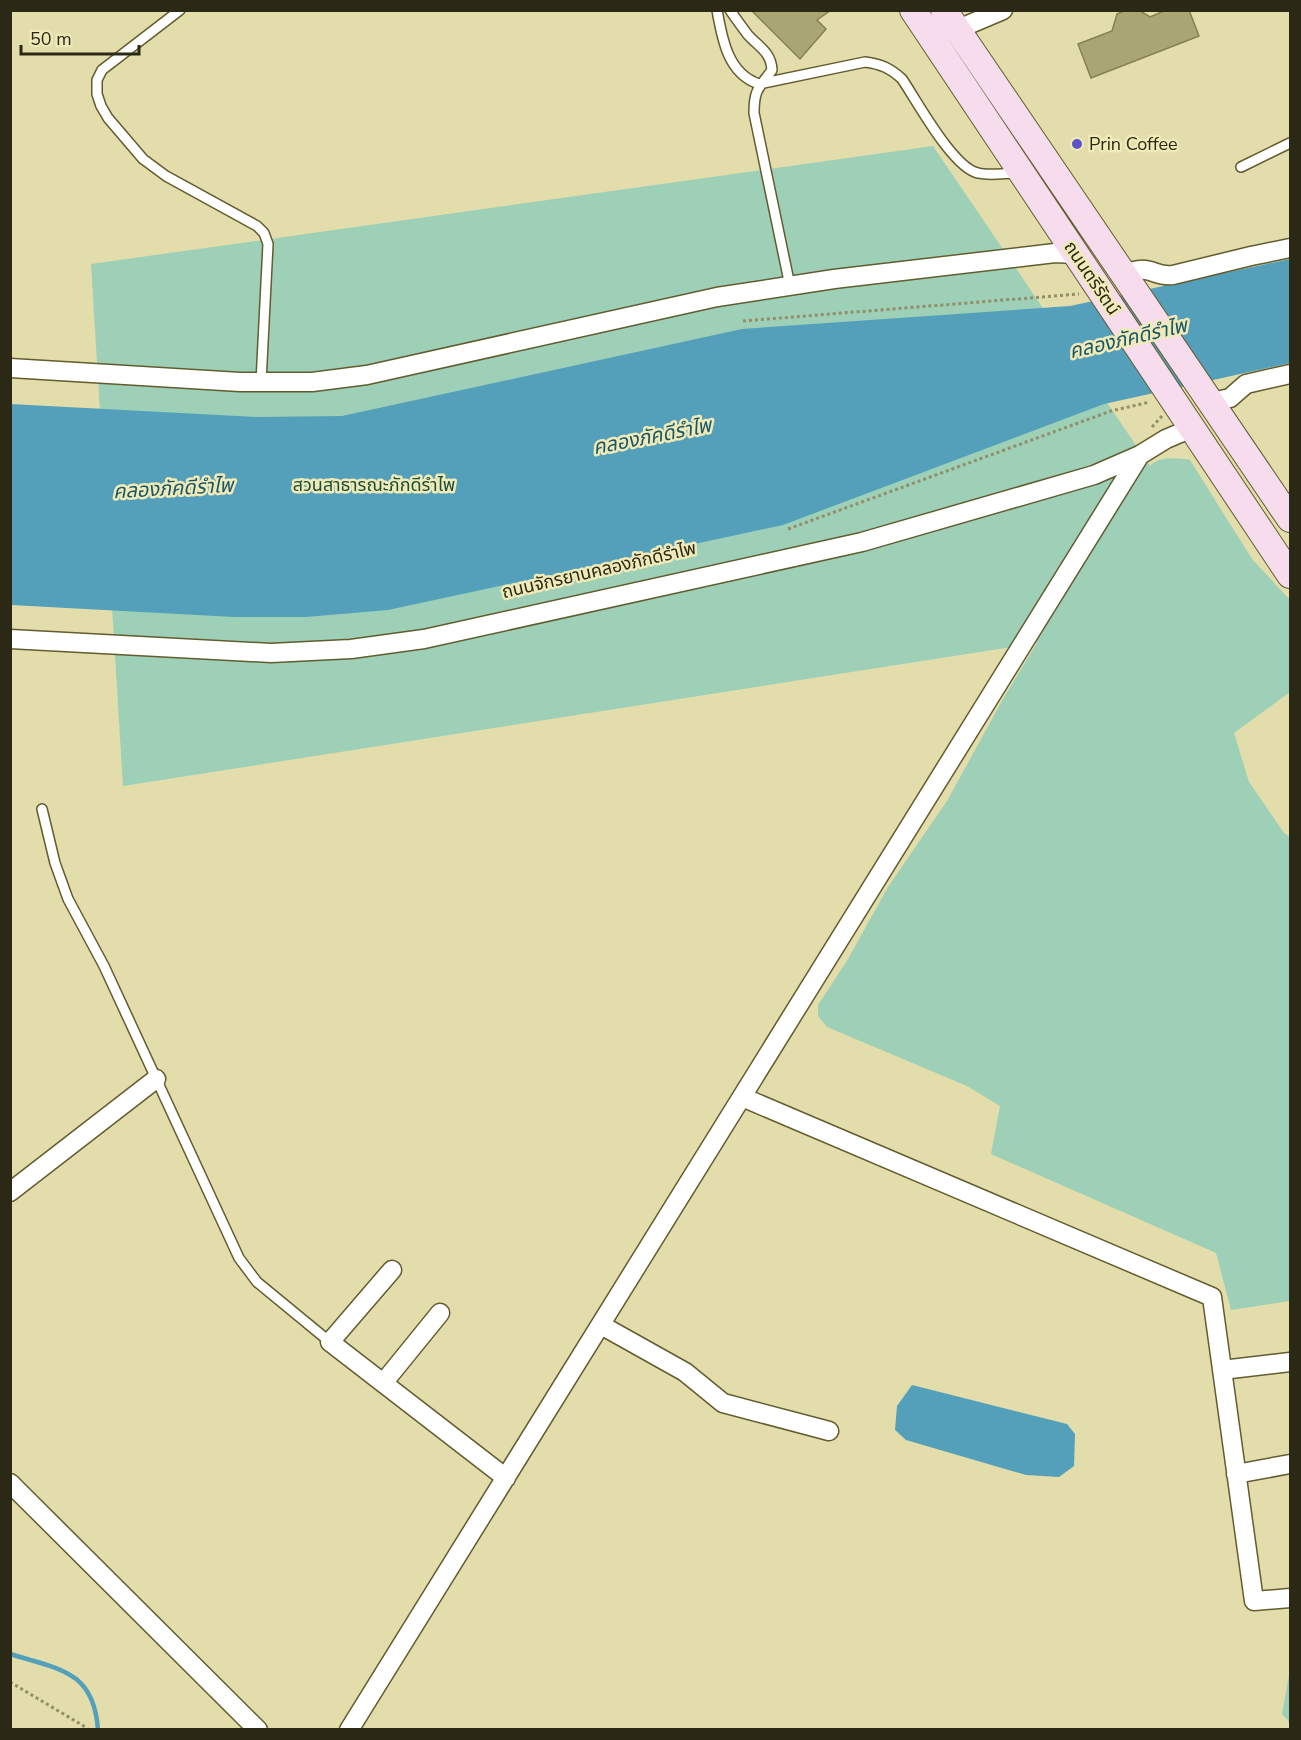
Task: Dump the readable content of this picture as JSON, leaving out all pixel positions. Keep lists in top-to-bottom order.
{
  "streets": {
    "main road": ["ถนนตรีรัตน์"]
  },
  "water": ["คลองภัคดีรำไพ"],
  "parks": ["สวนสาธารณะภักดีรำไพ"],
  "places": ["Prin Coffee"],
  "scale_bar": "50 m"
}
